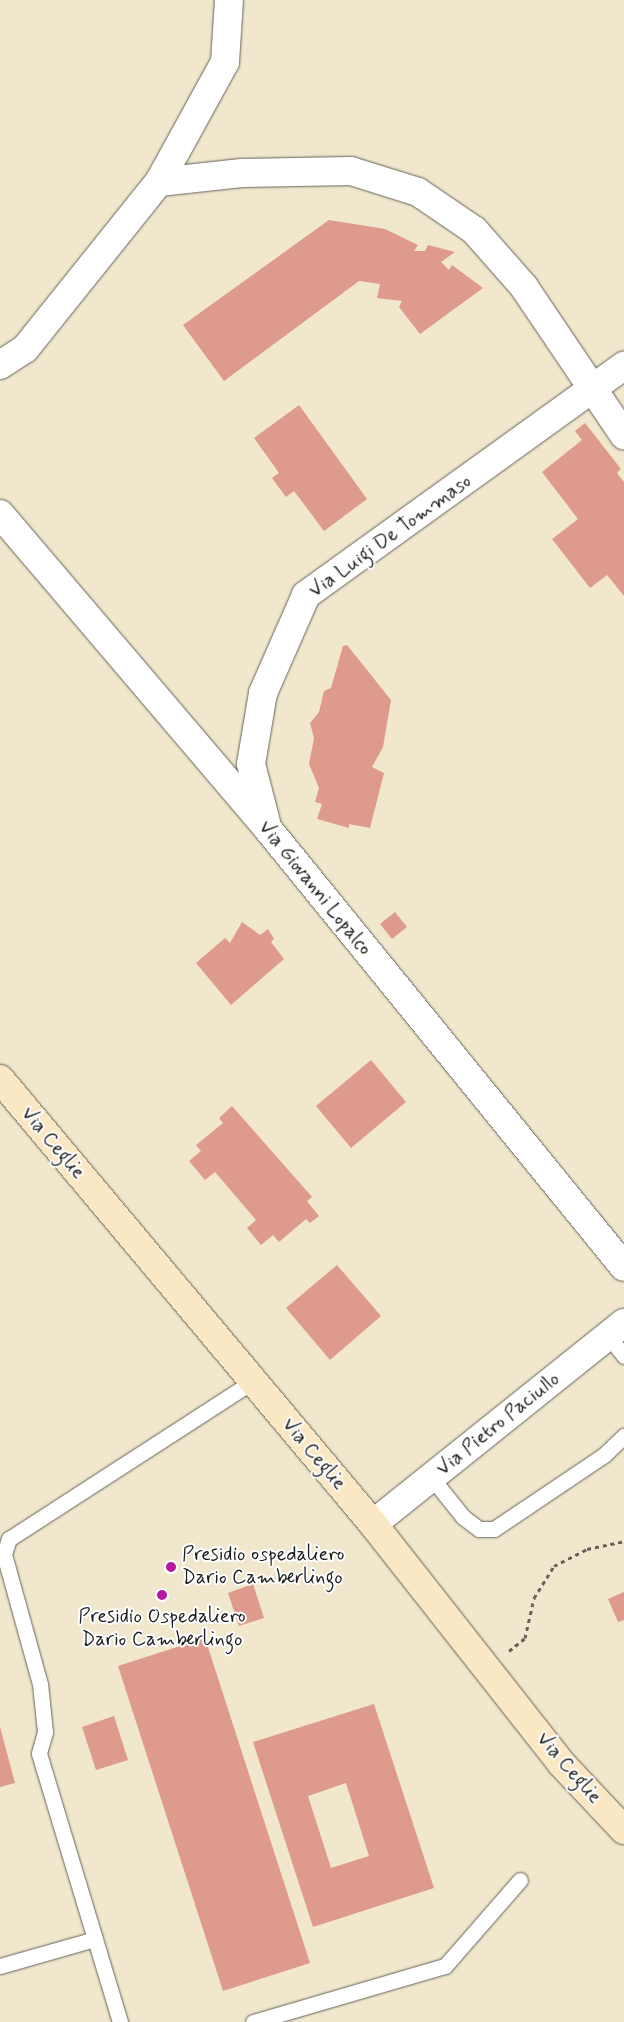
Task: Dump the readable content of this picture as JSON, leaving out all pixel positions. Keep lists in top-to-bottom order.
{
  "streets": {
    "main road": ["Via Ceglie"],
    "street": ["Via Luigi De Tommaso", "Via Giovanni Lopalco", "Via Pietro Paciullo"]
  },
  "crossings": [
    ["Via Luigi De Tommaso", "Via Giovanni Lopalco"],
    ["Via Ceglie", "Via Pietro Paciullo"]
  ],
  "places": ["Presidio ospedaliero Dario Camberlingo", "Presidio Ospedaliero Dario Camberlingo"]
}
